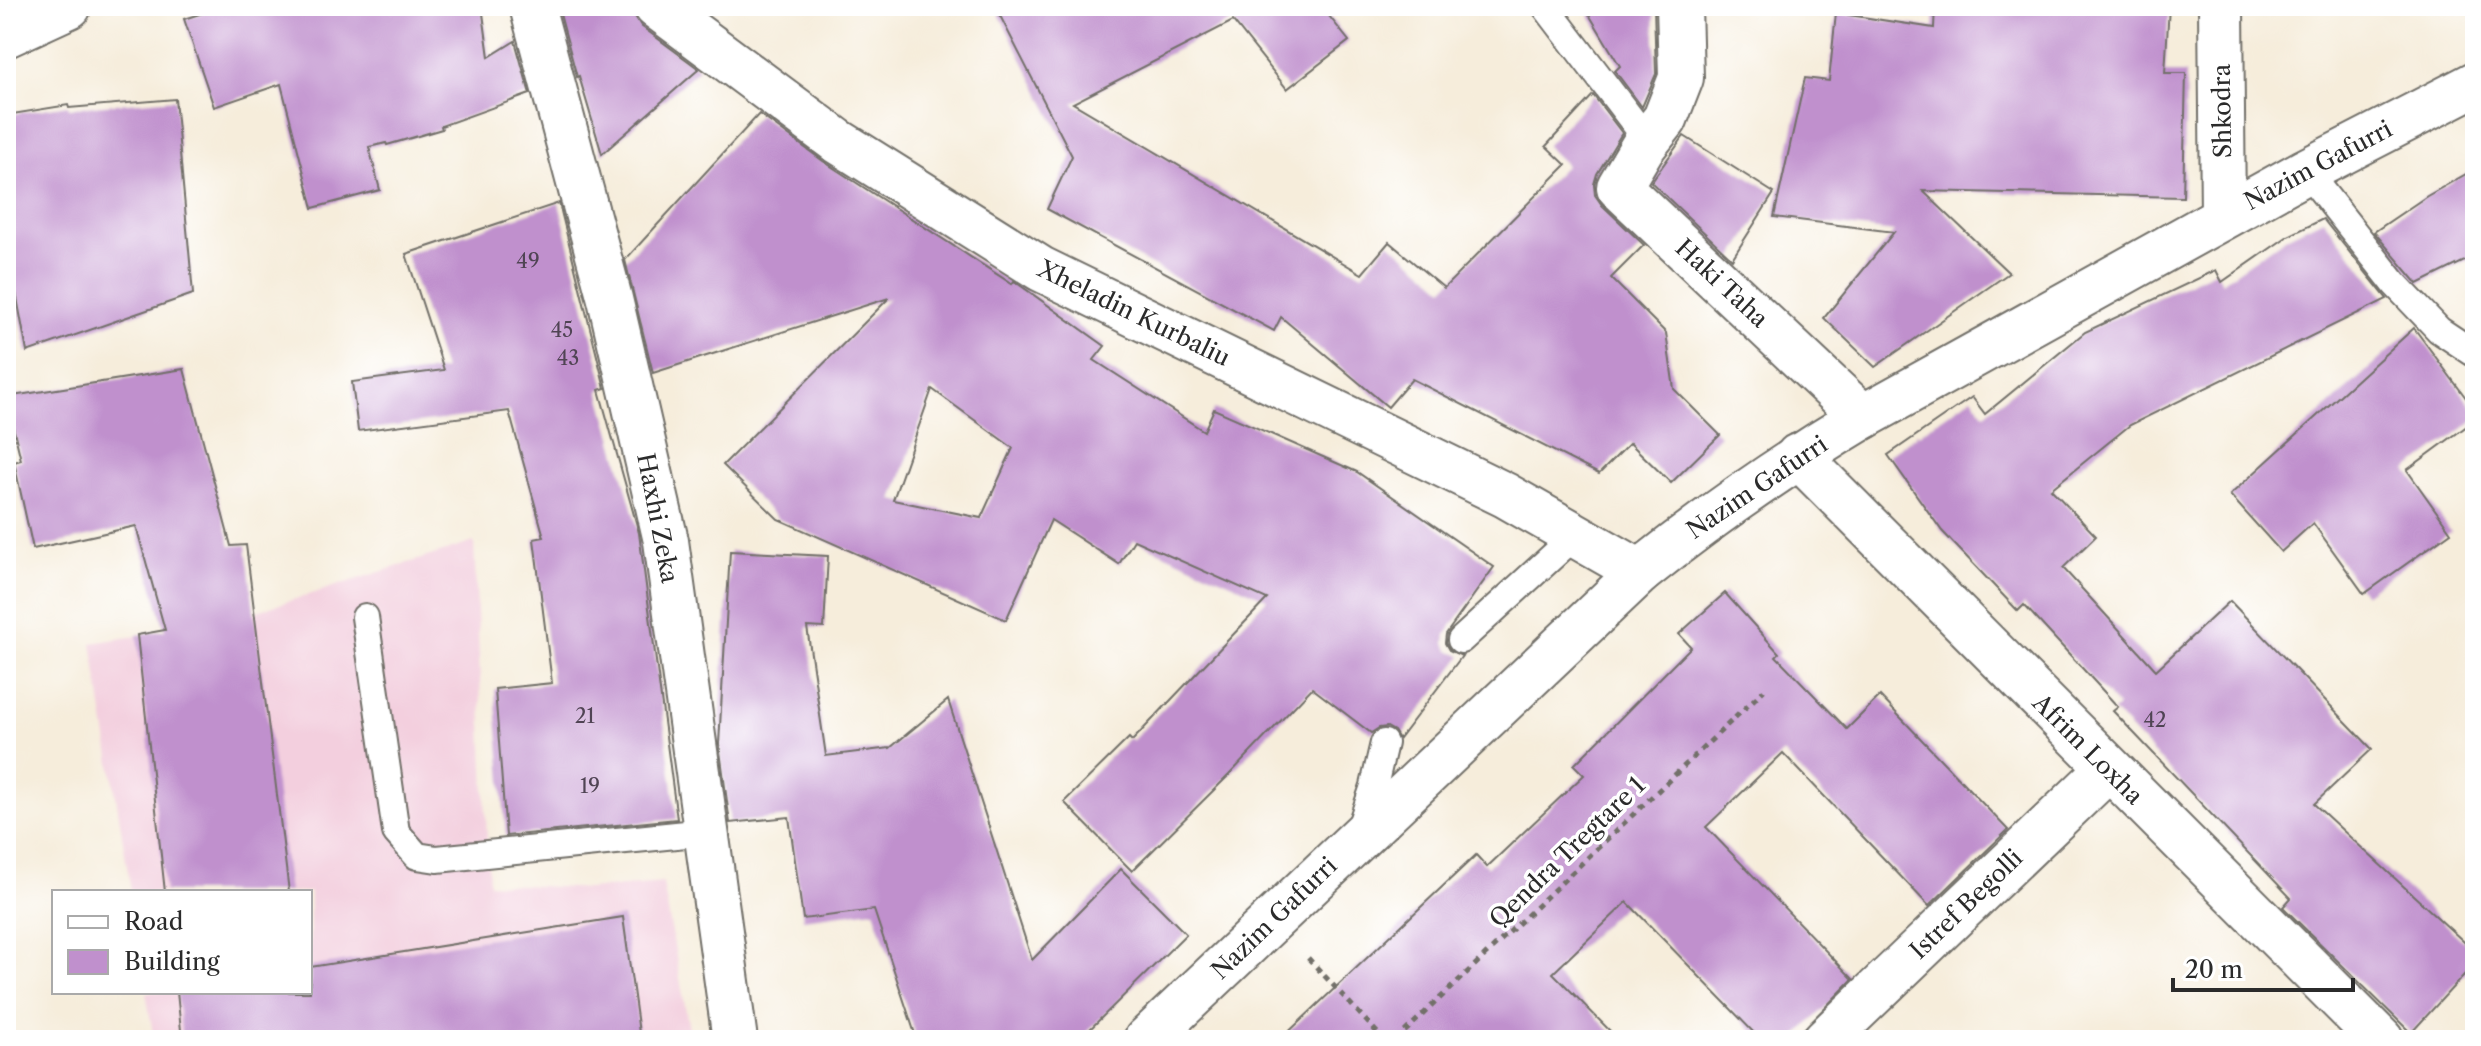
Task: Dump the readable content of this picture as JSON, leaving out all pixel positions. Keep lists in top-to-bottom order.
{
  "streets": {
    "street": [
      "Shkodra",
      "Nazim Gafurri",
      "Haki Taha",
      "Xheladin Kurbaliu",
      "Haxhi Zeka",
      "Afrim Loxha",
      "Istref Begolli"
    ],
    "path": ["Qendra Tregtare 1"]
  },
  "crossings": [
    ["Shkodra", "Nazim Gafurri"],
    ["Nazim Gafurri", "Haki Taha"],
    ["Nazim Gafurri", "Xheladin Kurbaliu"],
    ["Nazim Gafurri", "Afrim Loxha"],
    ["Afrim Loxha", "Istref Begolli"]
  ],
  "house_numbers": [
    "49",
    "45",
    "43",
    "21",
    "42",
    "19"
  ],
  "legend": ["Road", "Building"],
  "scale_bar": "20 m"
}
